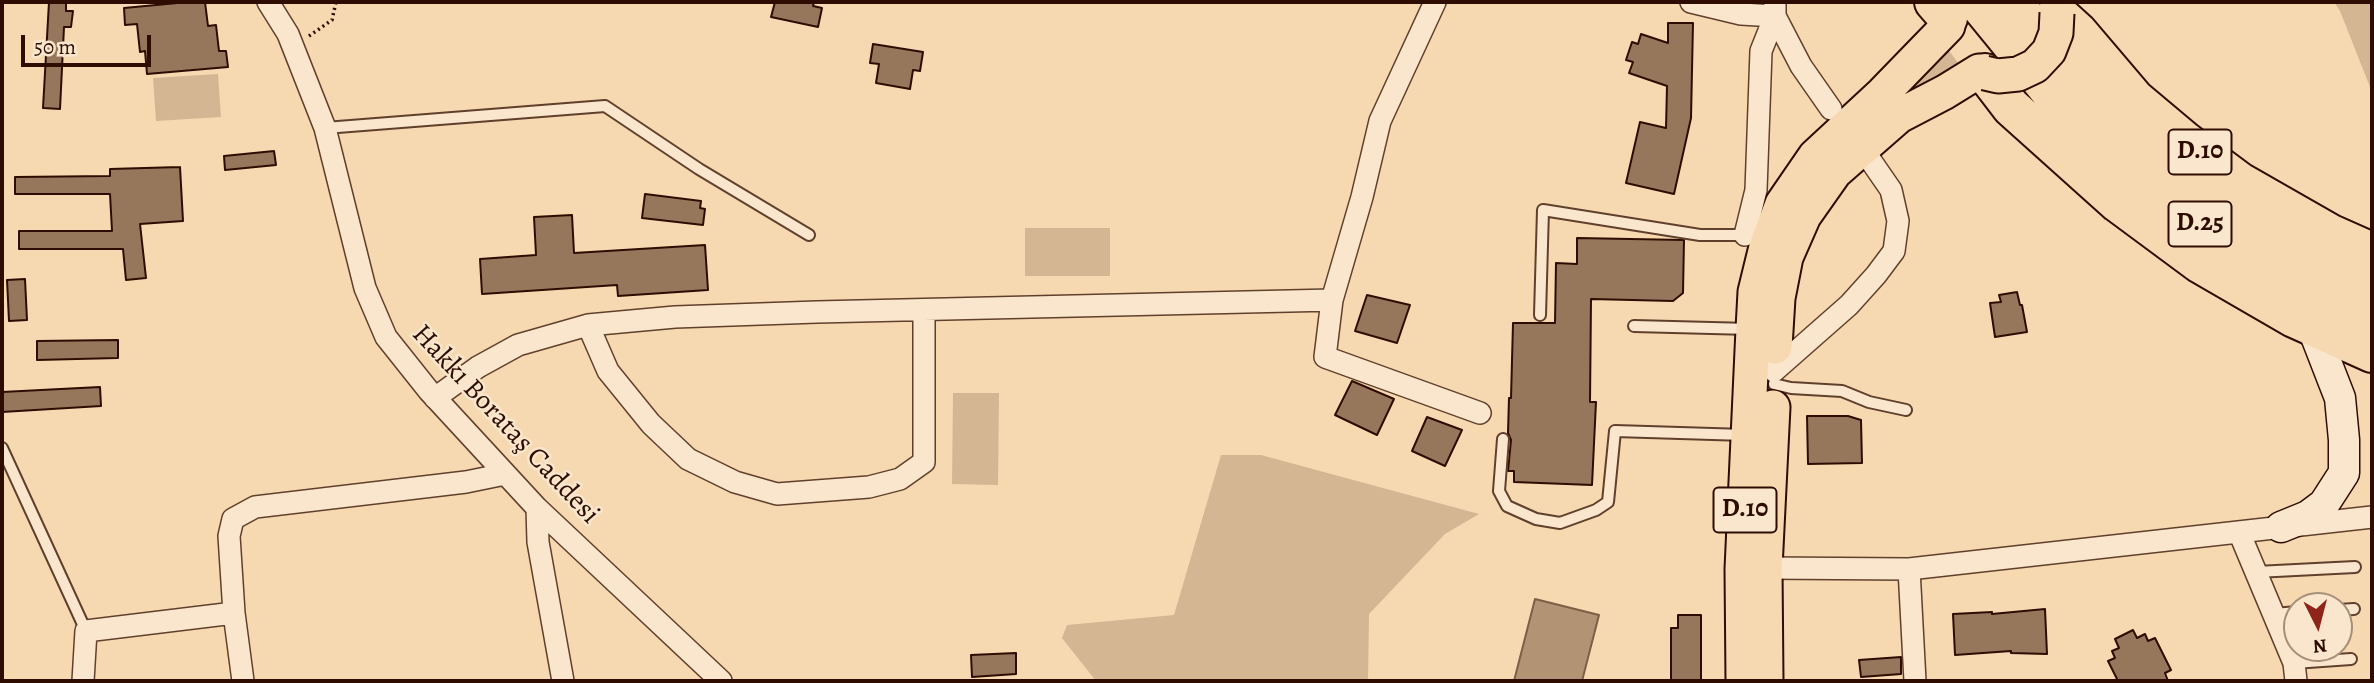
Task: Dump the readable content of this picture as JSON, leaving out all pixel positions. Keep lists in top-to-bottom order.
{
  "streets": {
    "highway": ["D.10", "D.25"],
    "street": ["Hakkı Borataş Caddesi"]
  },
  "crossings": [
    ["D.10", "D.25"]
  ],
  "scale_bar": "50 m",
  "north": "bottom"
}
